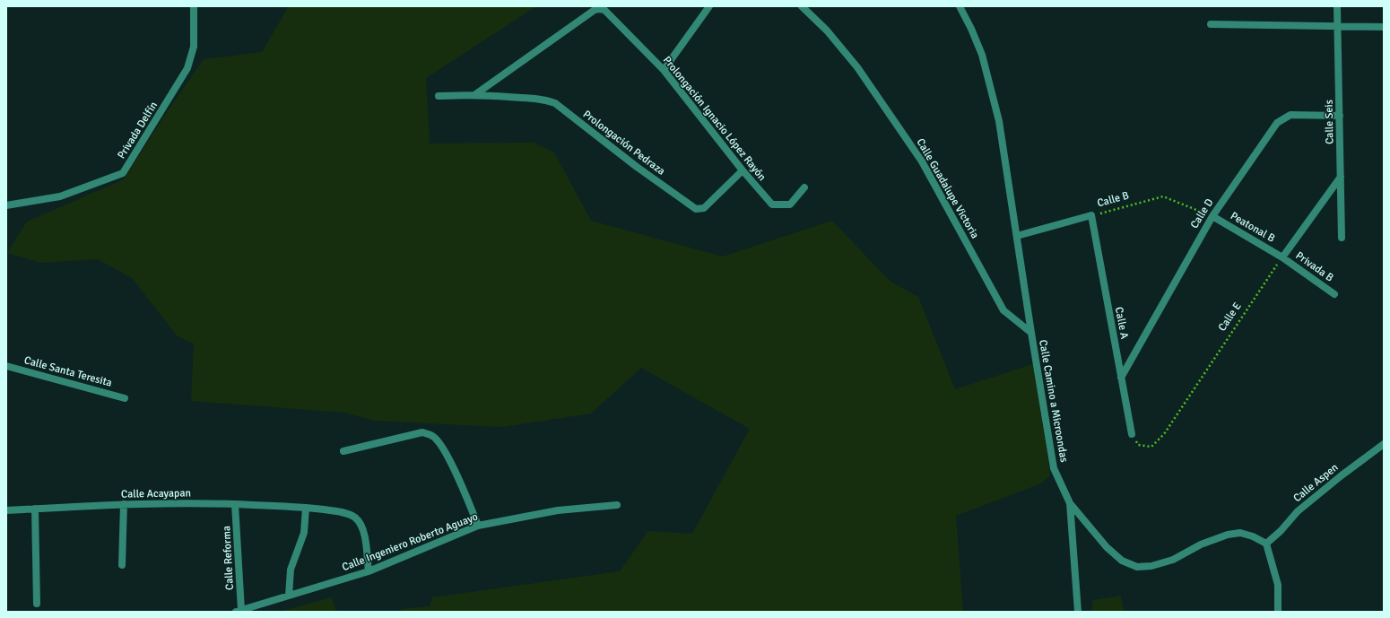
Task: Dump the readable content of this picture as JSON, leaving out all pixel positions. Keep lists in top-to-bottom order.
{
  "streets": {
    "street": [
      "Prolongación Ignacio López Rayón",
      "Calle Seis",
      "Privada Delfín",
      "Prolongación Pedraza",
      "Calle Guadalupe Victoria",
      "Calle B",
      "Calle D",
      "Peatonal B",
      "Privada B",
      "Calle A",
      "Calle Santa Teresita",
      "Calle Camino a Microondas",
      "Calle Aspen",
      "Calle Acayapan",
      "Calle Ingeniero Roberto Aguayo",
      "Calle Reforma"
    ],
    "path": ["Calle E"]
  },
  "crossings": [
    ["Prolongación Ignacio López Rayón", "Prolongación Pedraza"],
    ["Calle Seis", "Calle D"],
    ["Calle Guadalupe Victoria", "Calle Camino a Microondas"],
    ["Calle B", "Calle D"],
    ["Calle B", "Peatonal B"],
    ["Calle B", "Calle A"],
    ["Calle B", "Calle Camino a Microondas"],
    ["Calle D", "Peatonal B"],
    ["Calle D", "Calle A"],
    ["Peatonal B", "Privada B"],
    ["Peatonal B", "Calle E"],
    ["Privada B", "Calle E"],
    ["Calle E", "Calle A"],
    ["Calle Camino a Microondas", "Calle Aspen"],
    ["Calle Acayapan", "Calle Ingeniero Roberto Aguayo"],
    ["Calle Acayapan", "Calle Reforma"],
    ["Calle Ingeniero Roberto Aguayo", "Calle Reforma"]
  ]
}
